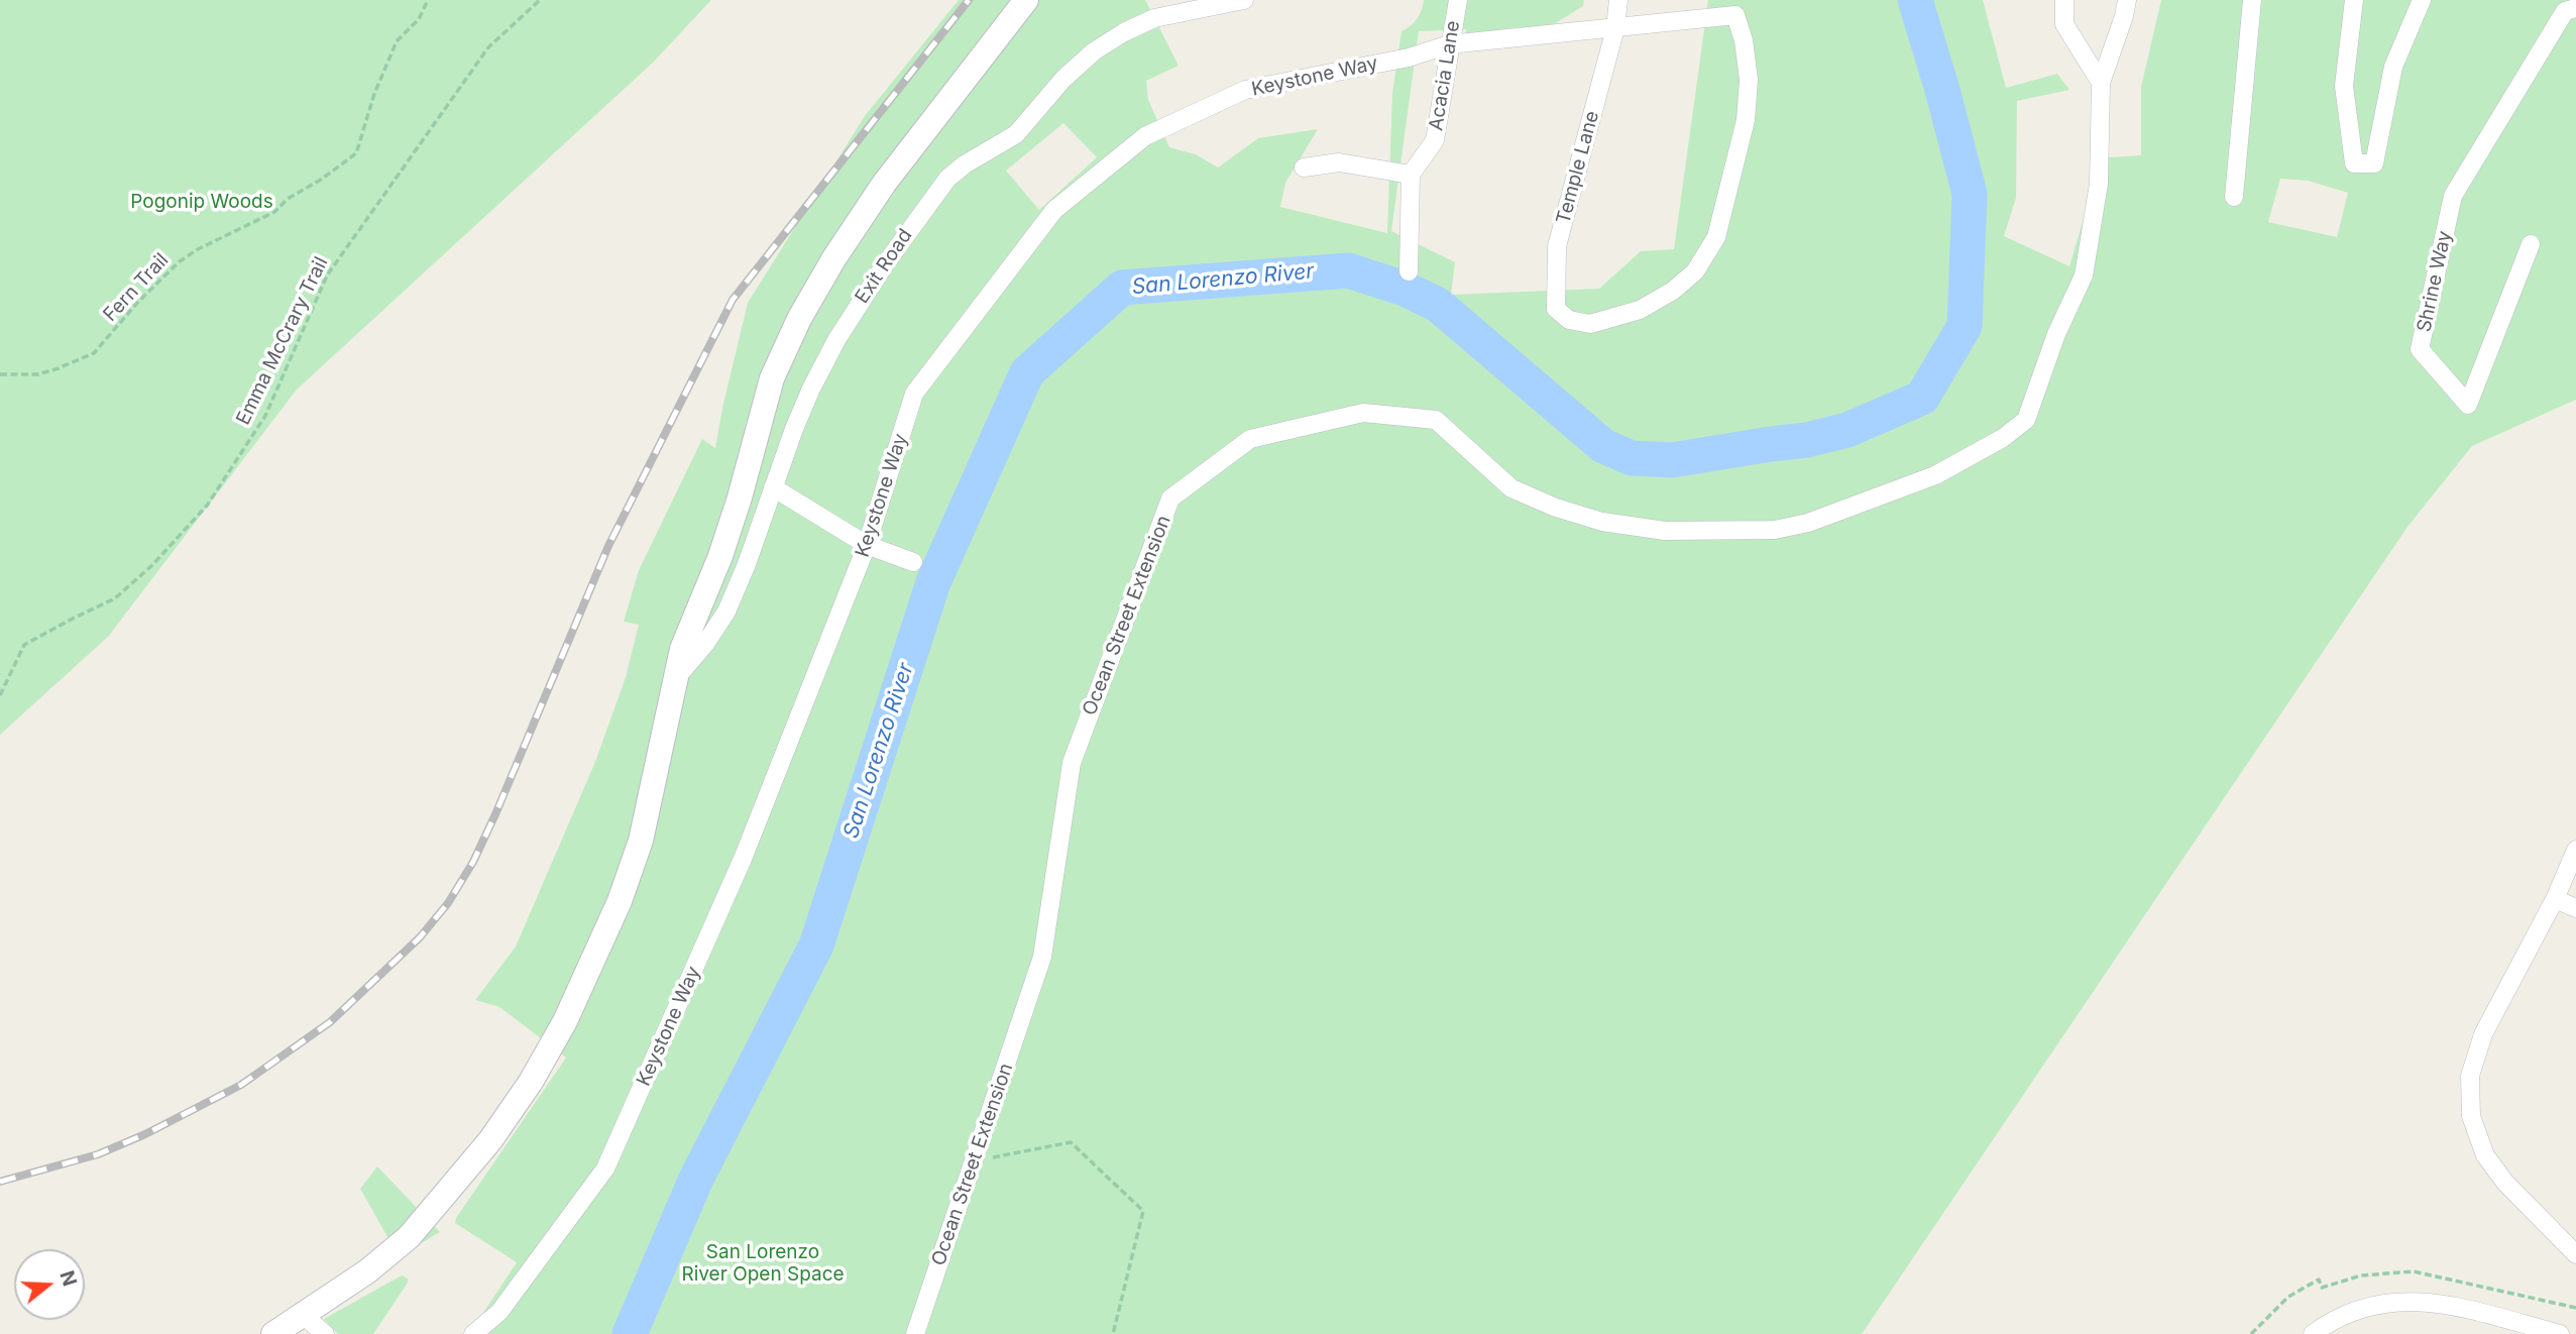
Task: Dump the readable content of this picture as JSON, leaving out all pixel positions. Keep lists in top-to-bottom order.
{
  "streets": {
    "street": [
      "Acacia Lane",
      "Keystone Way",
      "Temple Lane",
      "Exit Road",
      "Shrine Way",
      "Ocean Street Extension"
    ],
    "path": ["Fern Trail", "Emma McCrary Trail"]
  },
  "crossings": [
    ["Acacia Lane", "Keystone Way"],
    ["Keystone Way", "Temple Lane"]
  ],
  "water": ["San Lorenzo River"],
  "parks": ["Pogonip Woods", "San Lorenzo River Open Space"],
  "north": "right"
}
